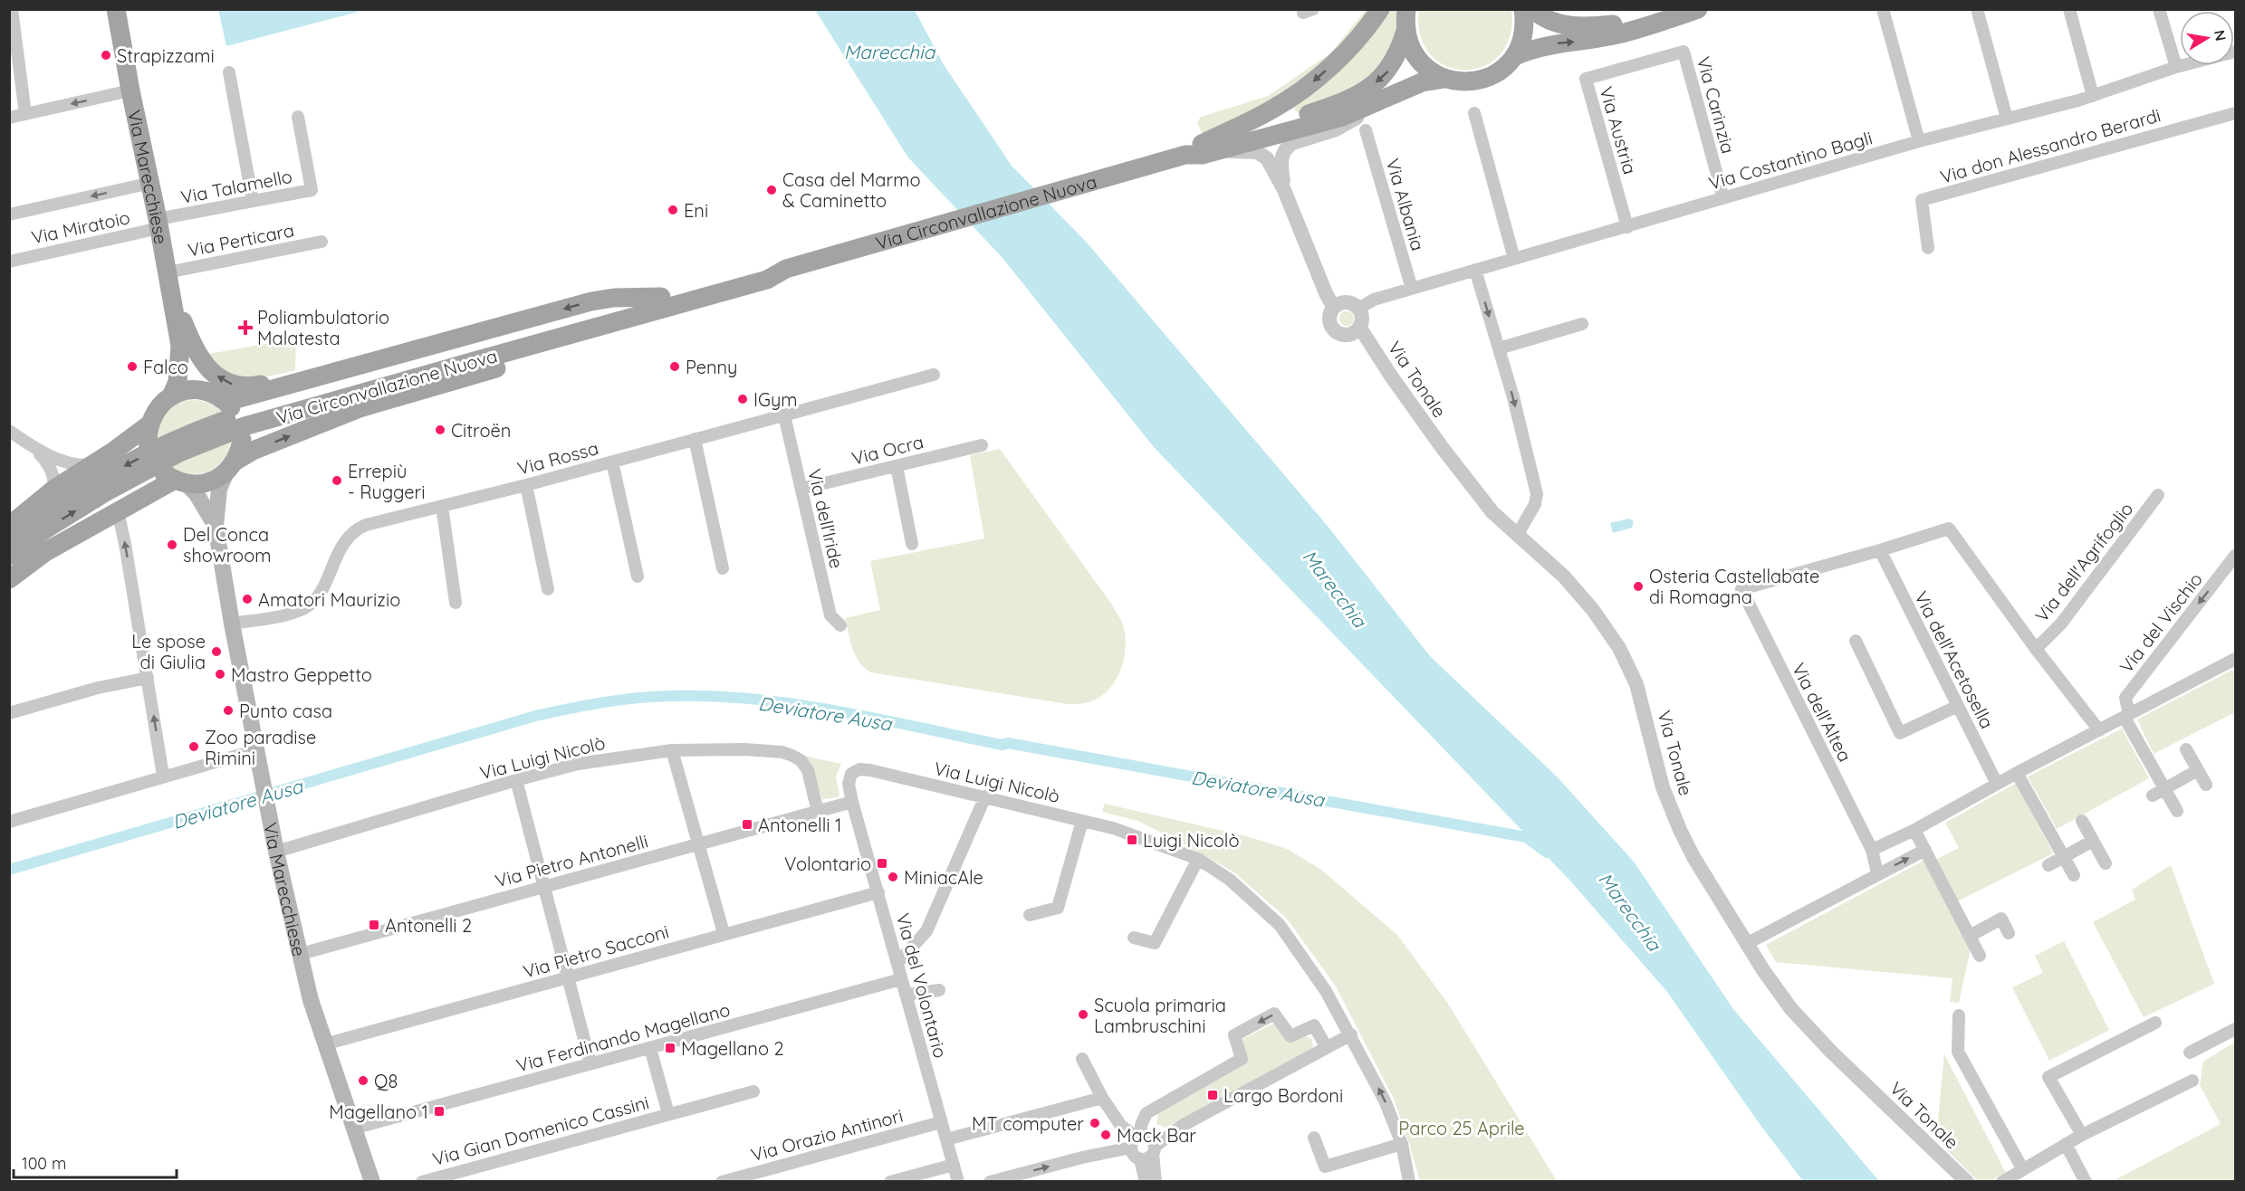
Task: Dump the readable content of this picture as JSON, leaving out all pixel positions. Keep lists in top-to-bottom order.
{
  "streets": {
    "main road": ["Via Marecchiese", "Via Circonvallazione Nuova"],
    "street": [
      "Via Carinzia",
      "Via Austria",
      "Via don Alessandro Berardi",
      "Via Costantino Bagli",
      "Via Talamello",
      "Via Albania",
      "Via Miratoio",
      "Via Perticara",
      "Via Tonale",
      "Via Ocra",
      "Via Rossa",
      "Via dell'Iride",
      "Via dell'Agrifoglio",
      "Via del Vischio",
      "Via dell'Acetosella",
      "Via dell'Altea",
      "Via Luigi Nicolò",
      "Via Pietro Antonelli",
      "Via Pietro Sacconi",
      "Via del Volontario",
      "Via Ferdinando Magellano",
      "Via Gian Domenico Cassini",
      "Via Orazio Antinori"
    ]
  },
  "crossings": [
    ["Via Carinzia", "Via Austria"],
    ["Via Carinzia", "Via Costantino Bagli"],
    ["Via Austria", "Via Costantino Bagli"],
    ["Via Costantino Bagli", "Via Albania"],
    ["Via Costantino Bagli", "Via Tonale"],
    ["Via Marecchiese", "Via Talamello"],
    ["Via Marecchiese", "Via Miratoio"],
    ["Via Marecchiese", "Via Perticara"],
    ["Via Marecchiese", "Via Rossa"],
    ["Via Marecchiese", "Via Luigi Nicolò"],
    ["Via Marecchiese", "Via Pietro Antonelli"],
    ["Via Marecchiese", "Via Pietro Sacconi"],
    ["Via Marecchiese", "Via Ferdinando Magellano"],
    ["Via Talamello", "Via Miratoio"],
    ["Via Ocra", "Via dell'Iride"],
    ["Via Rossa", "Via dell'Iride"],
    ["Via dell'Agrifoglio", "Via dell'Acetosella"],
    ["Via dell'Agrifoglio", "Via dell'Altea"],
    ["Via Luigi Nicolò", "Via Pietro Antonelli"],
    ["Via Luigi Nicolò", "Via del Volontario"],
    ["Via Pietro Antonelli", "Via del Volontario"],
    ["Via Pietro Sacconi", "Via del Volontario"],
    ["Via del Volontario", "Via Ferdinando Magellano"],
    ["Via del Volontario", "Via Orazio Antinori"],
    ["Via Ferdinando Magellano", "Via Gian Domenico Cassini"]
  ],
  "one_way": ["Via del Vischio"],
  "water": ["Marecchia", "Deviatore Ausa"],
  "parks": ["Parco 25 Aprile"],
  "places": {
    "other": [
      "Strapizzami",
      "Casa del Marmo & Caminetto",
      "Eni",
      "Falco",
      "Penny",
      "IGym",
      "Citroën",
      "Errepiù - Ruggeri",
      "Del Conca showroom",
      "Osteria Castellabate di Romagna",
      "Amatori Maurizio",
      "Le spose di Giulia",
      "Mastro Geppetto",
      "Punto casa",
      "Zoo paradise Rimini",
      "MiniacAle",
      "Scuola primaria Lambruschini",
      "Q8",
      "MT computer",
      "Mack Bar"
    ],
    "health": ["Poliambulatorio Malatesta"],
    "transit": [
      "Antonelli 1",
      "Luigi Nicolò",
      "Volontario",
      "Antonelli 2",
      "Magellano 2",
      "Largo Bordoni",
      "Magellano 1"
    ]
  },
  "scale_bar": "100 m",
  "north": "right"
}
